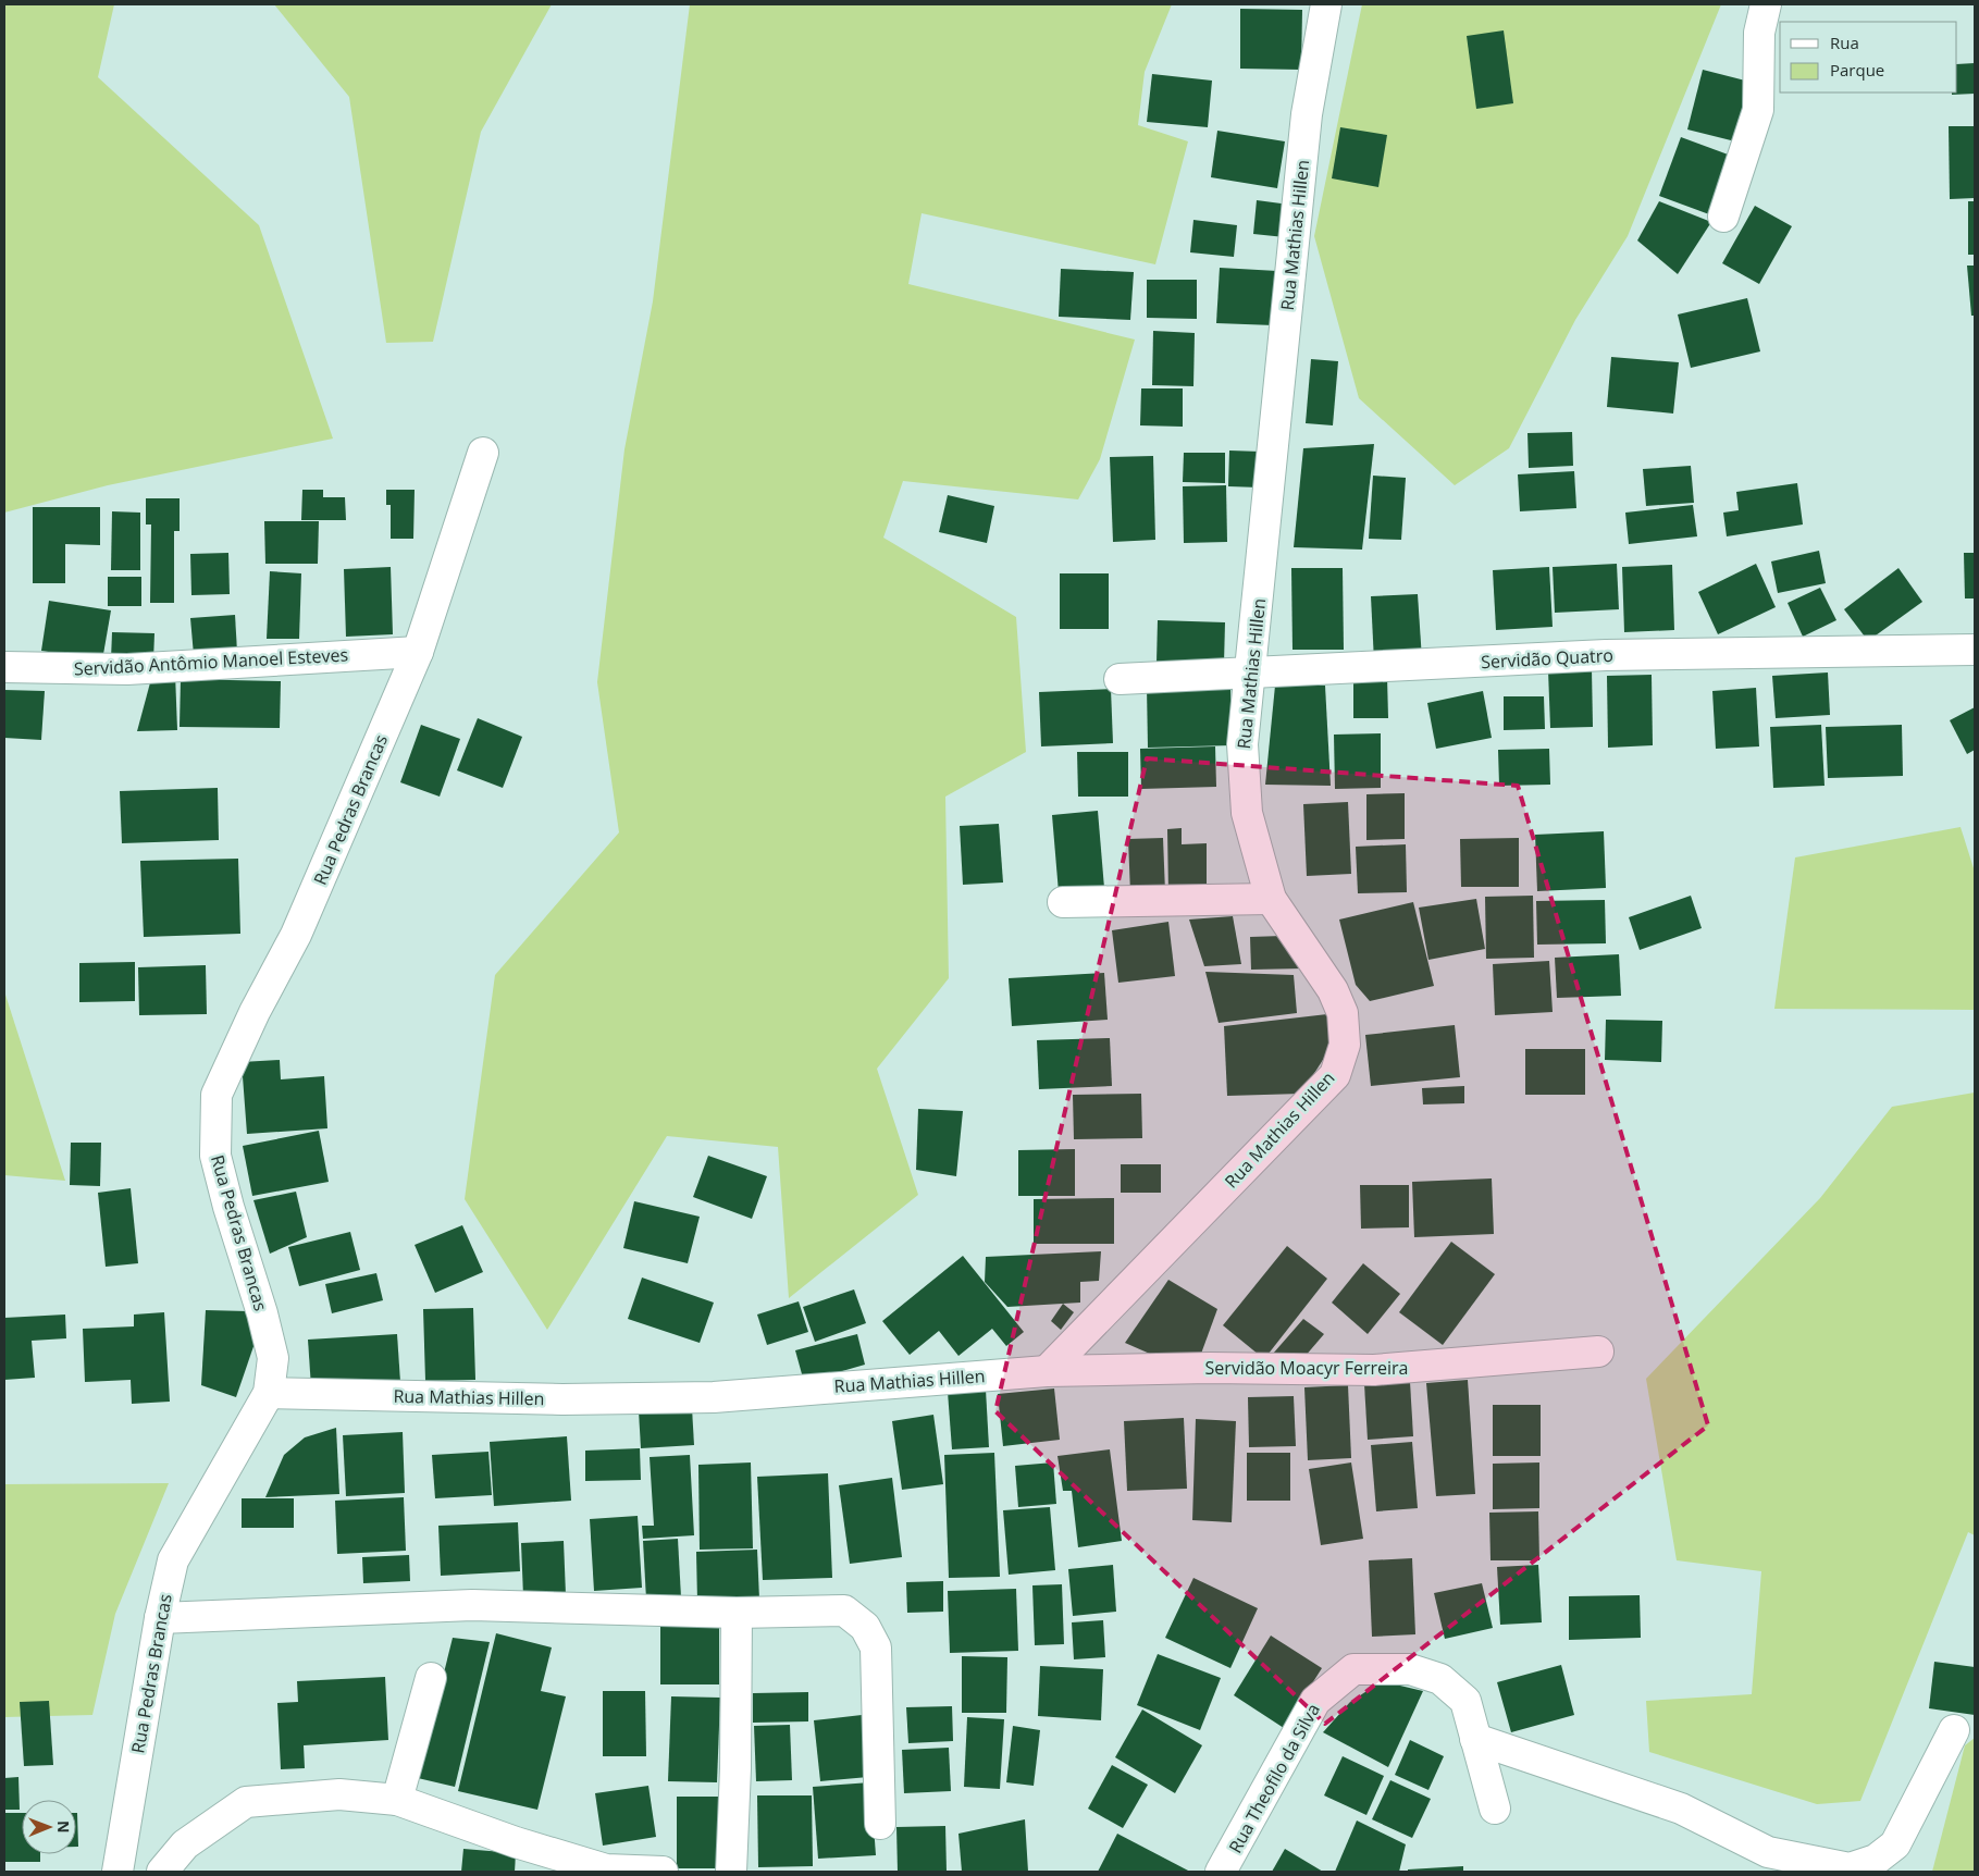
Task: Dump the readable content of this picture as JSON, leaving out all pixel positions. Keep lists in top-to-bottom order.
{
  "streets": {
    "street": [
      "Rua Mathias Hillen",
      "Servidão Quatro",
      "Servidão Antômio Manoel Esteves",
      "Rua Pedras Brancas",
      "Servidão Moacyr Ferreira",
      "Rua Theofilo da Silva"
    ]
  },
  "crossings": [
    ["Rua Mathias Hillen", "Servidão Quatro"],
    ["Rua Mathias Hillen", "Rua Pedras Brancas"],
    ["Rua Mathias Hillen", "Servidão Moacyr Ferreira"],
    ["Servidão Antômio Manoel Esteves", "Rua Pedras Brancas"]
  ],
  "legend": ["Rua", "Parque"],
  "north": "right"
}
